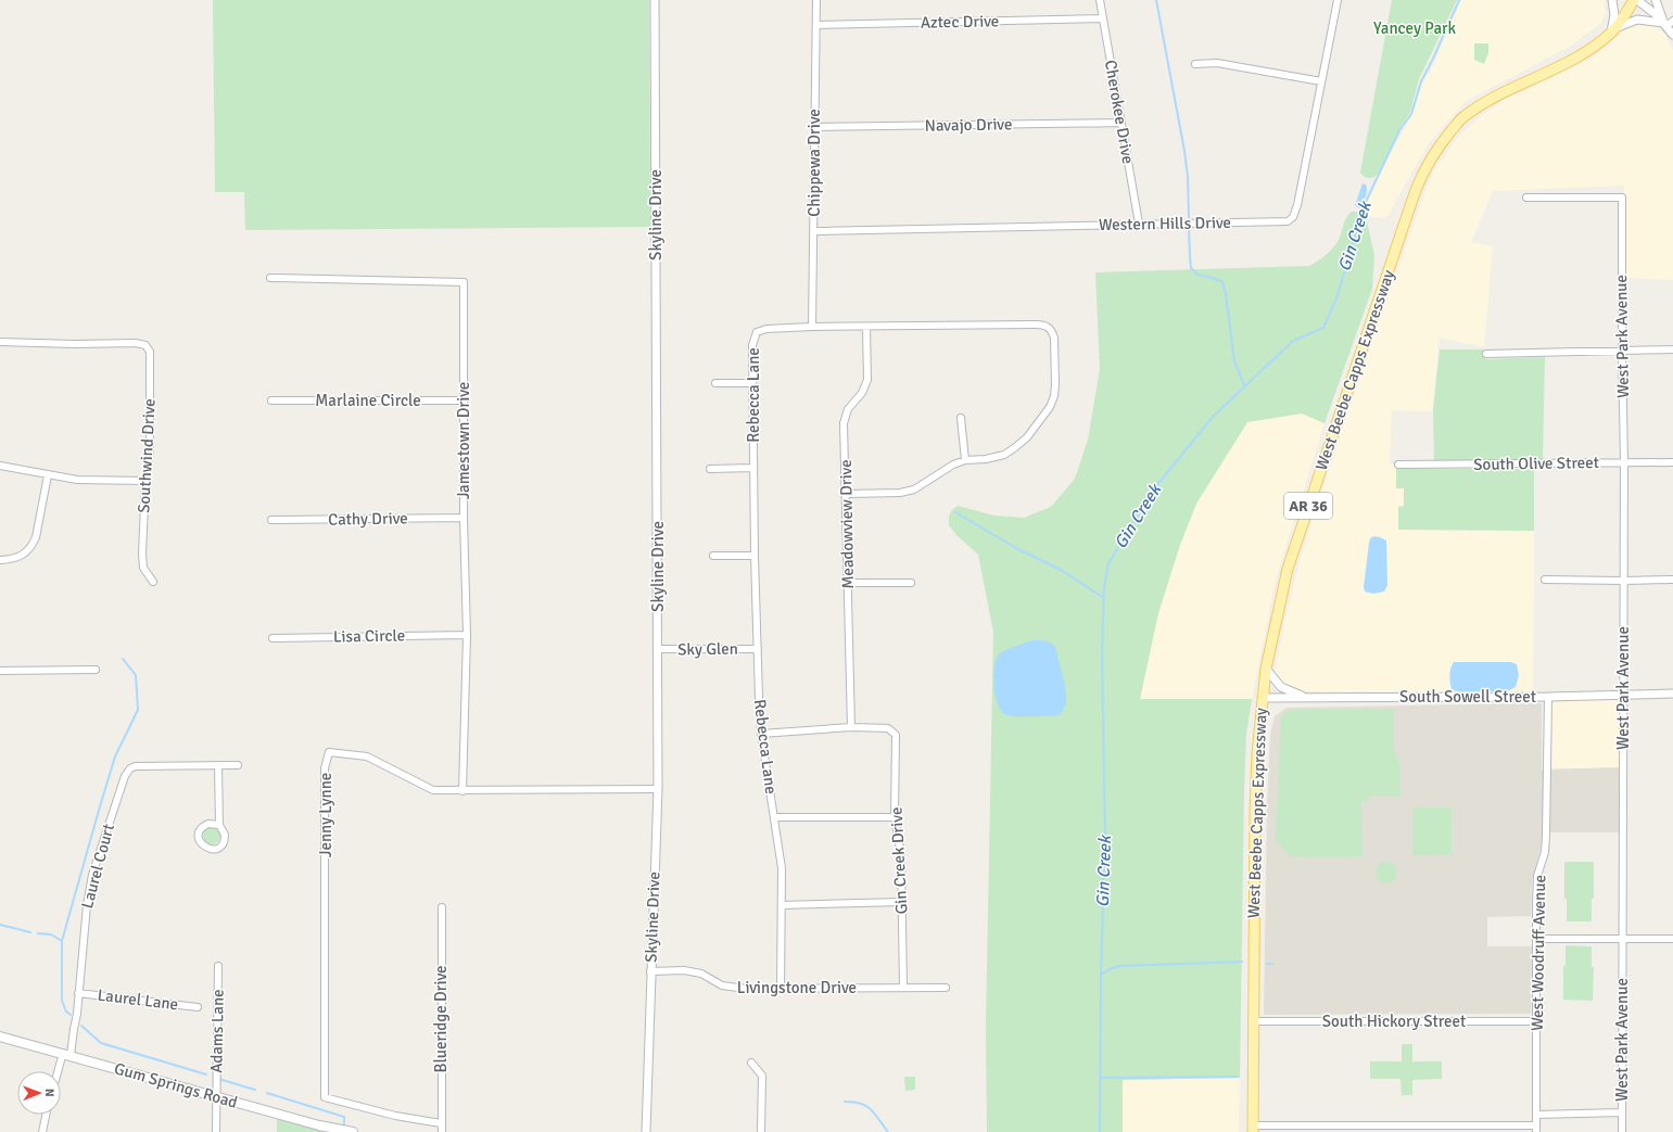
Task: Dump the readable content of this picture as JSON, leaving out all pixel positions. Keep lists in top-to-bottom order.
{
  "streets": {
    "main road": ["West Beebe Capps Expressway", "AR 36", "Gum Springs Road"],
    "street": [
      "Aztec Drive",
      "Cherokee Drive",
      "Navajo Drive",
      "Chippewa Drive",
      "Skyline Drive",
      "Western Hills Drive",
      "West Park Avenue",
      "Rebecca Lane",
      "Marlaine Circle",
      "Jamestown Drive",
      "Southwind Drive",
      "South Olive Street",
      "Cathy Drive",
      "Meadowview Drive",
      "Lisa Circle",
      "Sky Glen",
      "South Sowell Street",
      "Jenny Lynne",
      "Gin Creek Drive",
      "Laurel Court",
      "West Woodruff Avenue",
      "Livingstone Drive",
      "Laurel Lane",
      "Blueridge Drive",
      "South Hickory Street",
      "Adams Lane"
    ]
  },
  "crossings": [
    ["Aztec Drive", "Cherokee Drive"],
    ["Aztec Drive", "Chippewa Drive"],
    ["Cherokee Drive", "Navajo Drive"],
    ["Cherokee Drive", "Western Hills Drive"],
    ["Navajo Drive", "Chippewa Drive"],
    ["Chippewa Drive", "Western Hills Drive"],
    ["Chippewa Drive", "Rebecca Lane"],
    ["Skyline Drive", "Sky Glen"],
    ["Skyline Drive", "Jenny Lynne"],
    ["Skyline Drive", "Livingstone Drive"],
    ["West Park Avenue", "South Olive Street"],
    ["West Park Avenue", "South Sowell Street"],
    ["West Beebe Capps Expressway", "South Sowell Street"],
    ["West Beebe Capps Expressway", "South Hickory Street"],
    ["Rebecca Lane", "Meadowview Drive"],
    ["Rebecca Lane", "Sky Glen"],
    ["Rebecca Lane", "Livingstone Drive"],
    ["Marlaine Circle", "Jamestown Drive"],
    ["Jamestown Drive", "Cathy Drive"],
    ["Jamestown Drive", "Lisa Circle"],
    ["Jamestown Drive", "Jenny Lynne"],
    ["Meadowview Drive", "Gin Creek Drive"],
    ["South Sowell Street", "West Woodruff Avenue"],
    ["Jenny Lynne", "Blueridge Drive"],
    ["Gin Creek Drive", "Livingstone Drive"],
    ["Laurel Court", "Laurel Lane"],
    ["Laurel Court", "Gum Springs Road"],
    ["West Woodruff Avenue", "South Hickory Street"],
    ["Adams Lane", "Gum Springs Road"]
  ],
  "water": ["Gin Creek"],
  "parks": ["Yancey Park"],
  "north": "right"
}
